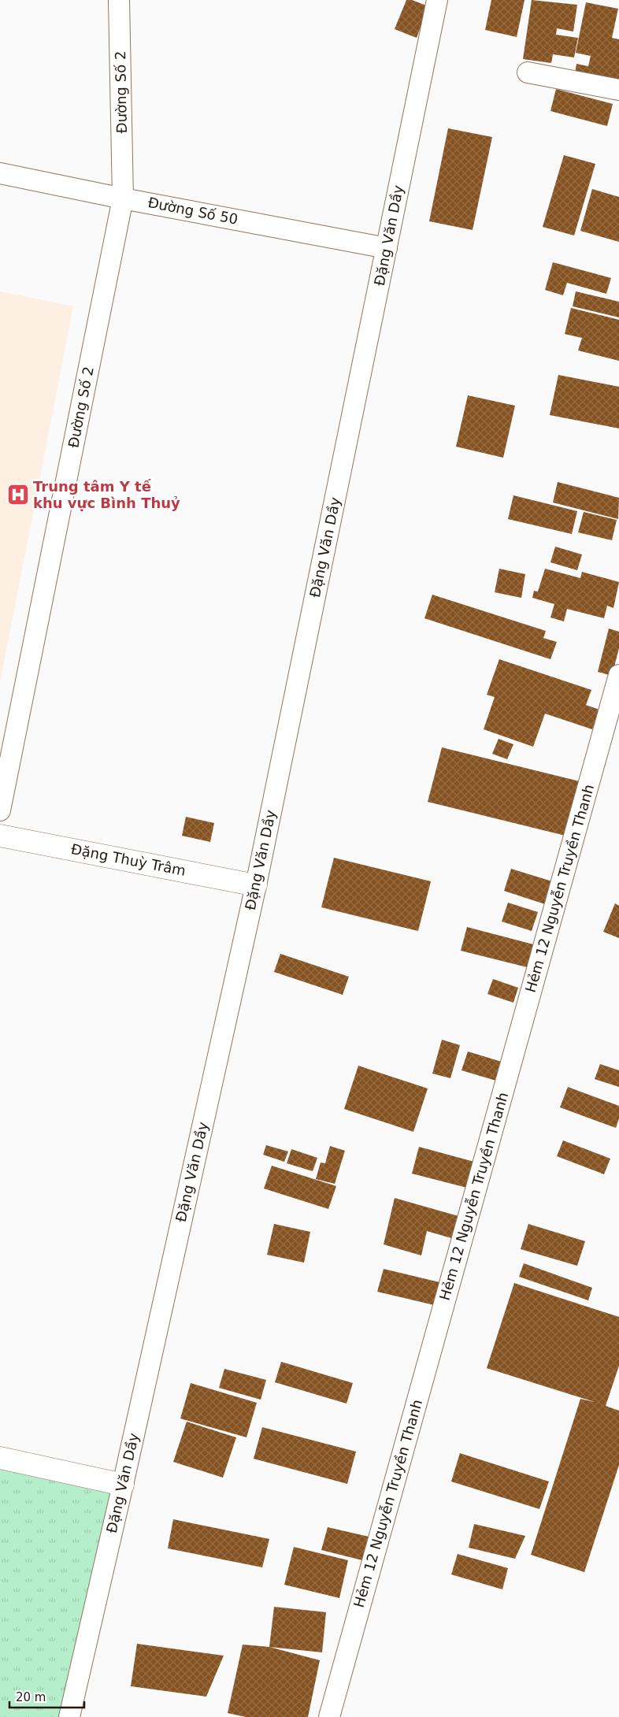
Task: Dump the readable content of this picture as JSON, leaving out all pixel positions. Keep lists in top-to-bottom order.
{
  "streets": {
    "street": [
      "Đường Số 2",
      "Đường Số 50",
      "Đặng Văn Dầy",
      "Đặng Thuỳ Trâm",
      "Hẻm 12 Nguyễn Truyền Thanh"
    ]
  },
  "crossings": [
    ["Đường Số 2", "Đường Số 50"],
    ["Đường Số 50", "Đặng Văn Dầy"],
    ["Đặng Văn Dầy", "Đặng Thuỳ Trâm"]
  ],
  "places": {
    "hospital": ["Trung tâm Y tế khu vực Bình Thuỷ"]
  },
  "scale_bar": "20 m"
}
